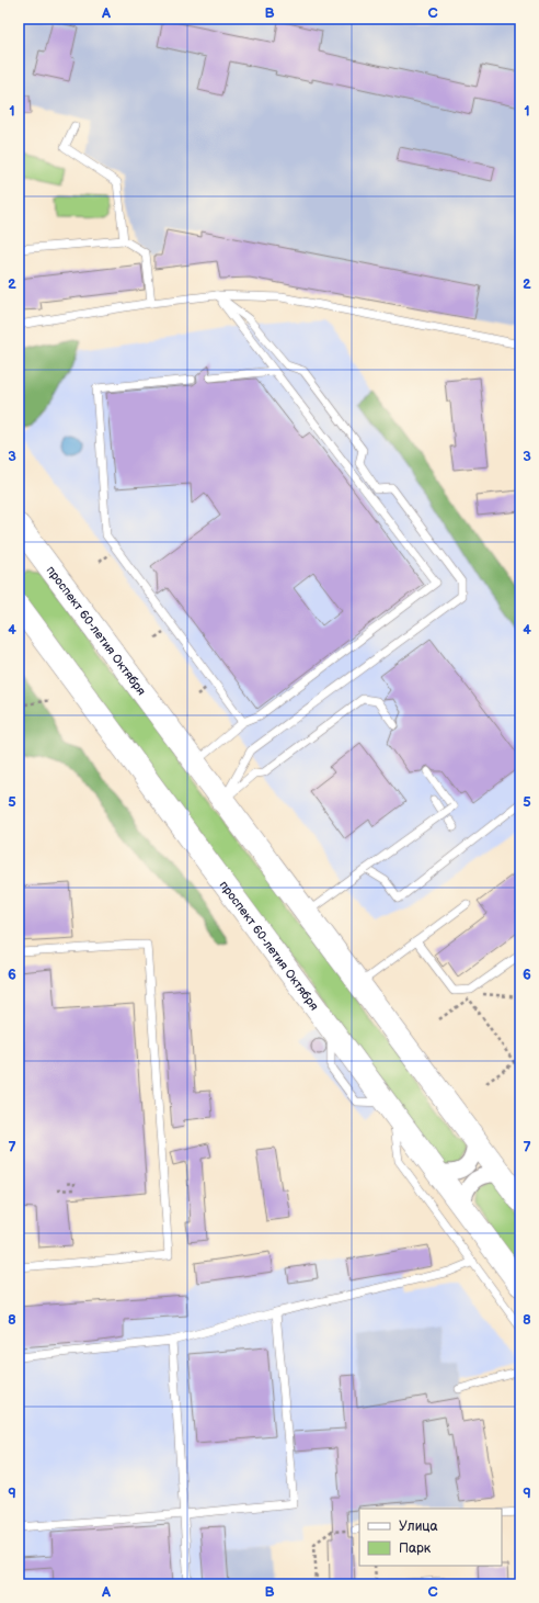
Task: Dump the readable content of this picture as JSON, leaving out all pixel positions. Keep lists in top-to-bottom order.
{
  "streets": {
    "main road": ["проспект 60-летия Октября"]
  },
  "legend": ["Улица", "Парк"],
  "grid": {
    "columns": ["A", "B", "C"],
    "rows": [
      "1",
      "2",
      "3",
      "4",
      "5",
      "6",
      "7",
      "8",
      "9"
    ]
  }
}
